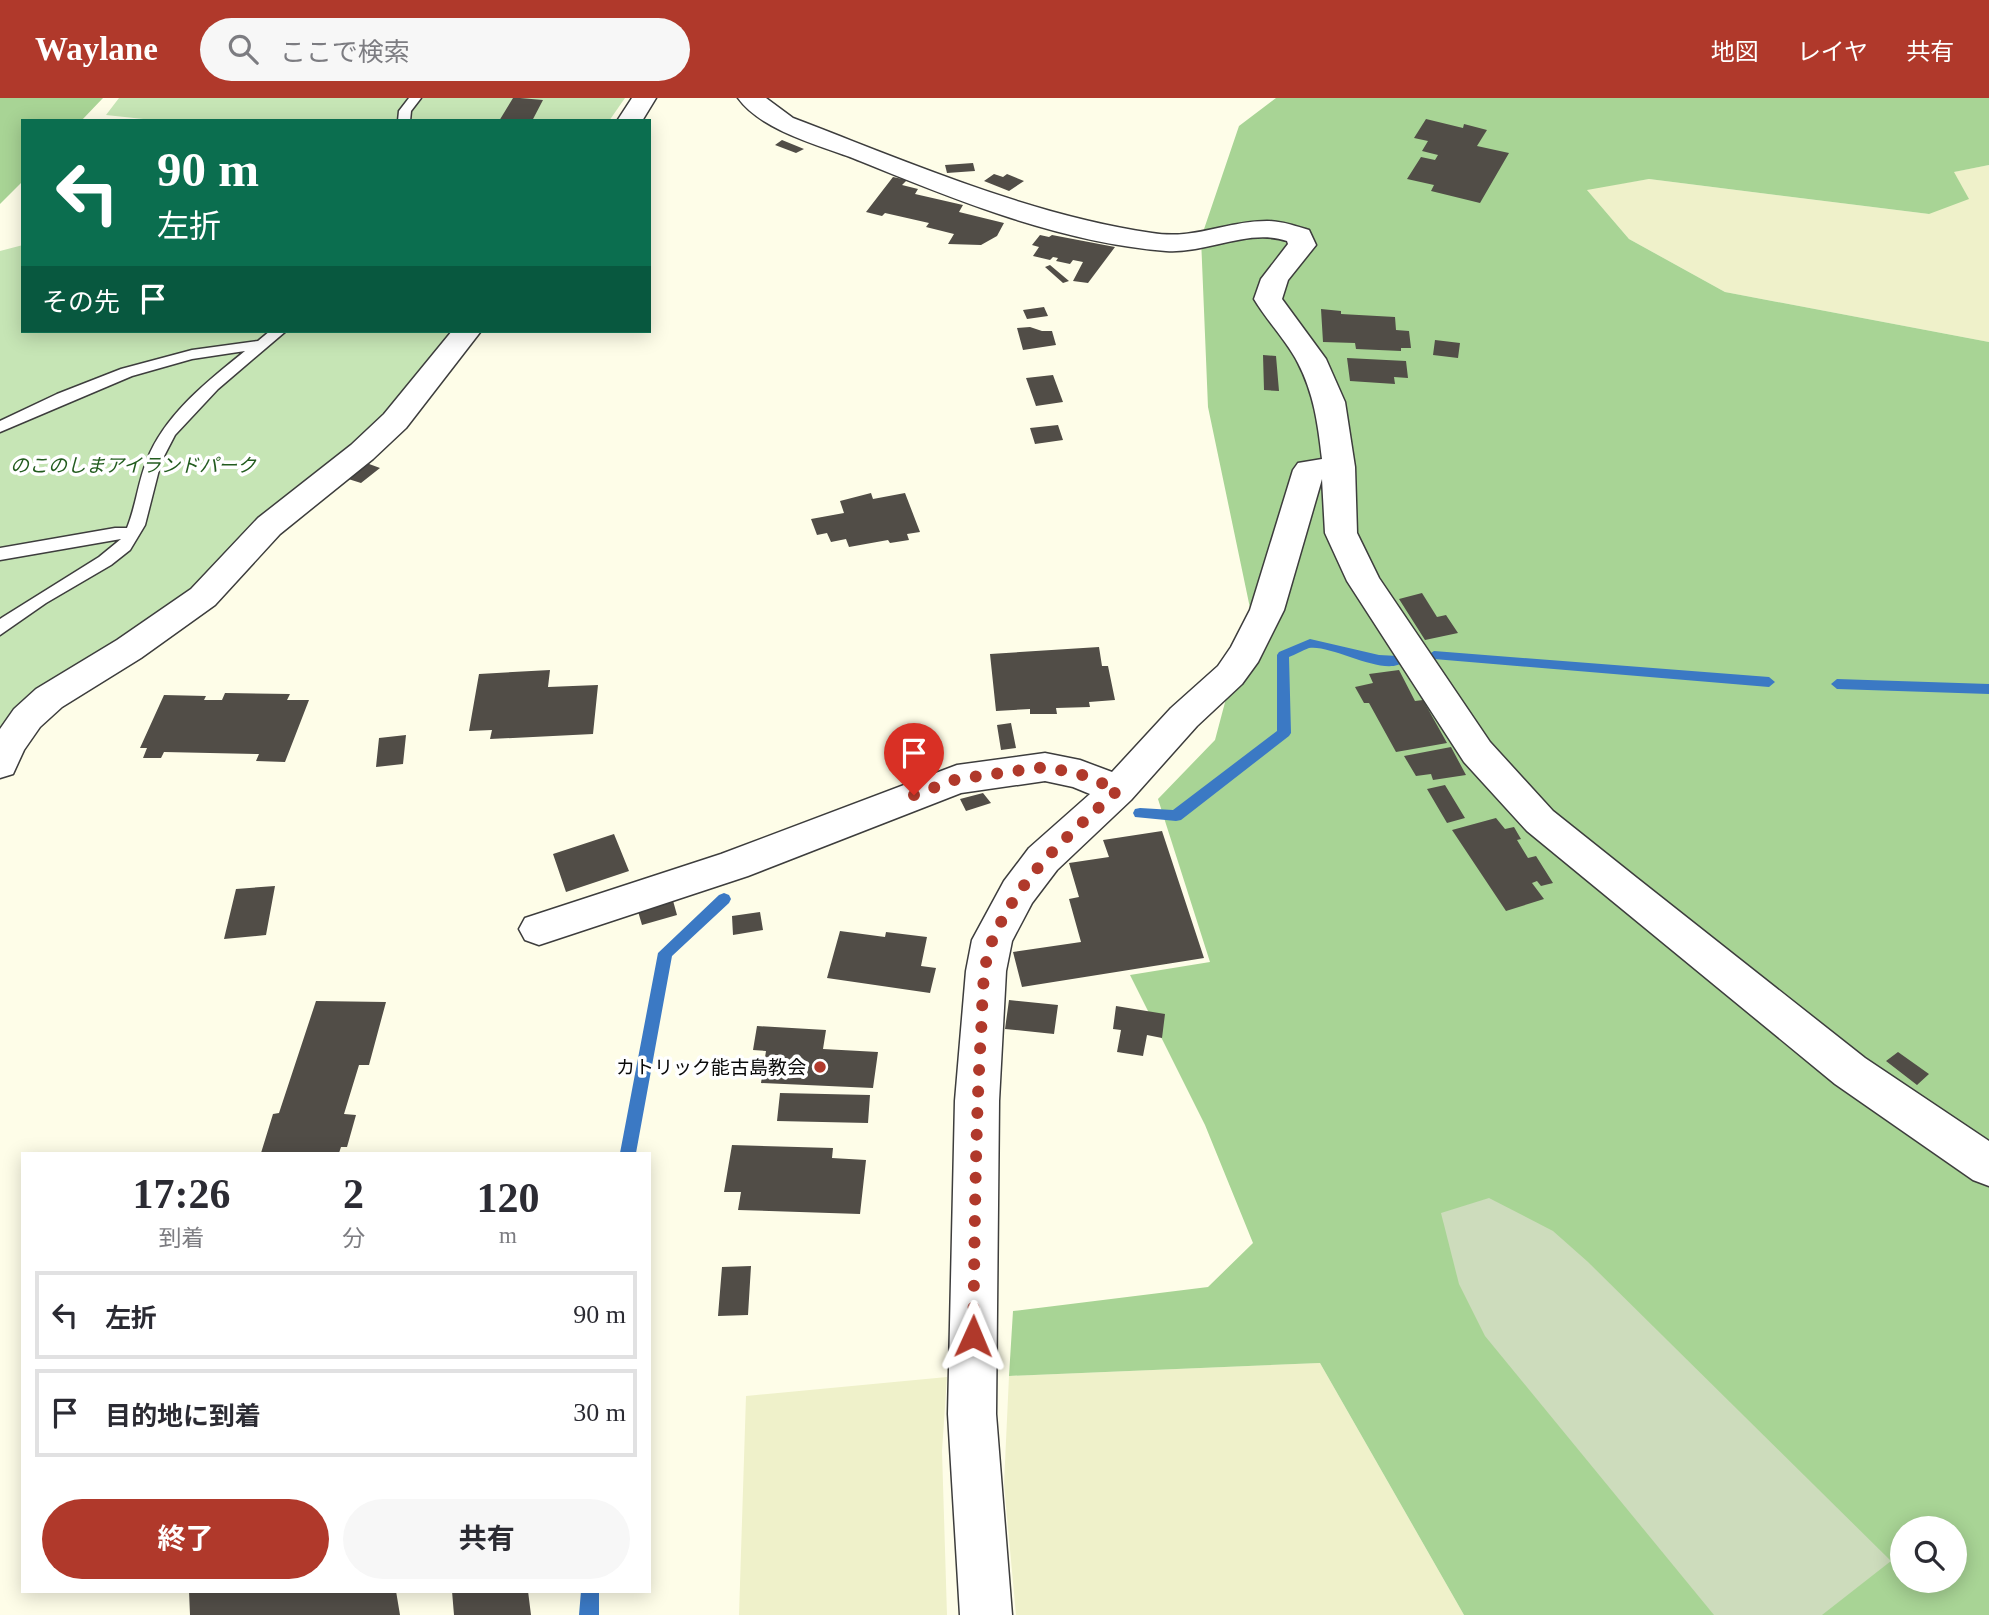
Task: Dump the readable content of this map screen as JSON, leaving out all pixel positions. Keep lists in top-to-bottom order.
{
  "parks": ["のこのしまアイランドパーク"],
  "places": ["カトリック能古島教会"],
  "page": {
    "header": "Waylane",
    "search": "ここで検索",
    "nav": ["地図", "レイヤ", "共有"],
    "turn": ["90 m", "左折"],
    "then": "その先",
    "eta": [
      "17:26",
      "到着",
      "2",
      "分",
      "120",
      "m"
    ],
    "list": [
      {
        "name": "左折",
        "value": "90 m"
      },
      {
        "name": "目的地に到着",
        "value": "30 m"
      }
    ],
    "buttons": ["終了", "共有"]
  }
}
